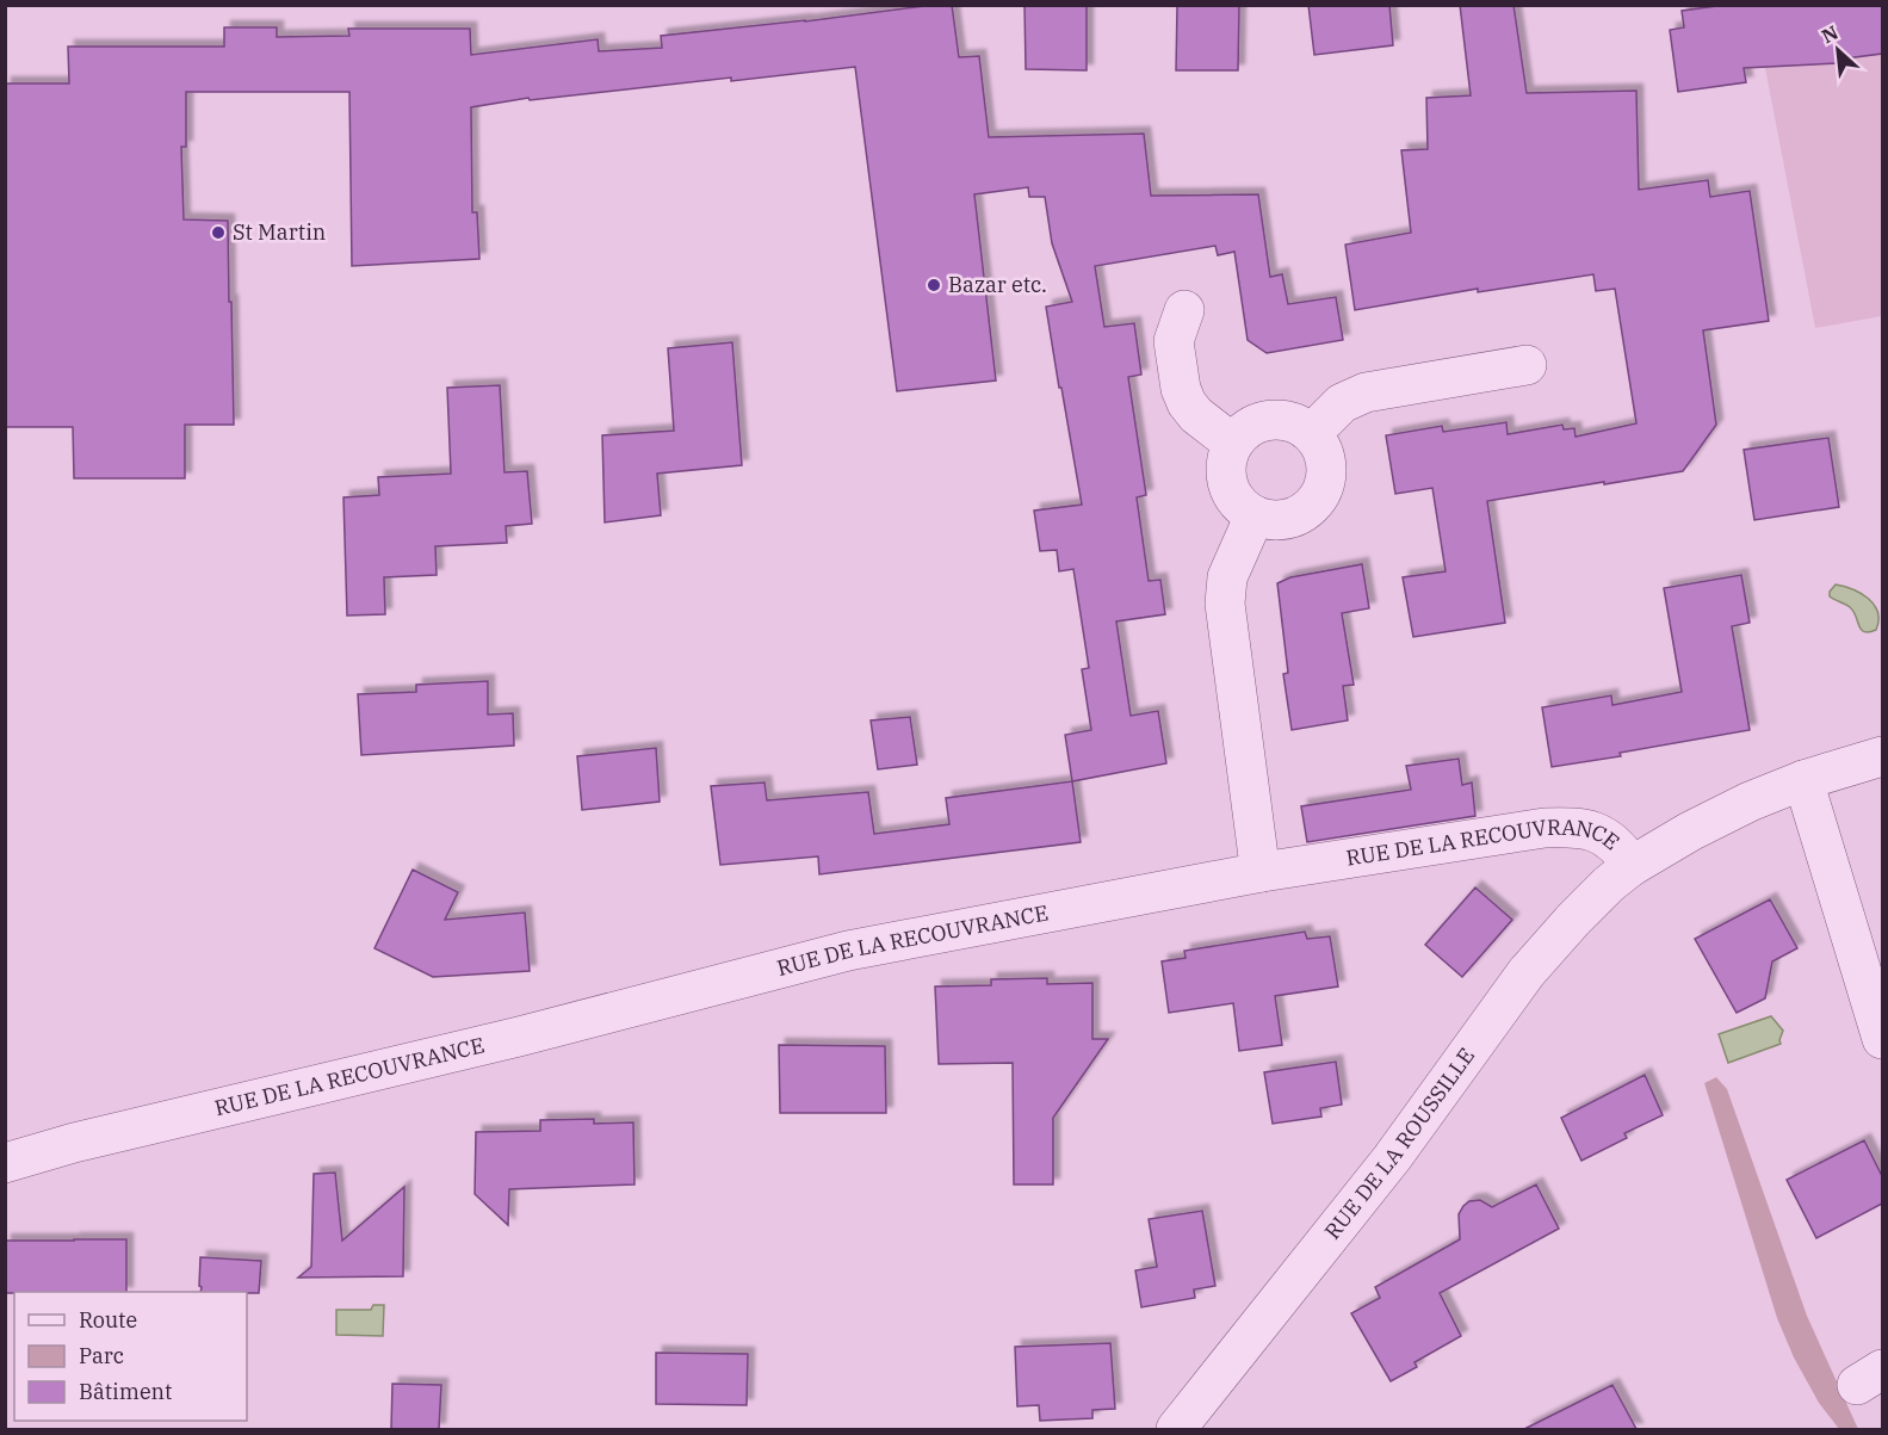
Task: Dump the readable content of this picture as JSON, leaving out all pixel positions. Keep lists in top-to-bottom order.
{
  "streets": {
    "street": ["RUE DE LA RECOUVRANCE", "RUE DE LA ROUSSILLE"]
  },
  "crossings": [
    ["RUE DE LA RECOUVRANCE", "RUE DE LA ROUSSILLE"]
  ],
  "places": ["St Martin", "Bazar etc."],
  "legend": ["Route", "Parc", "Bâtiment"],
  "north": "top left"
}
